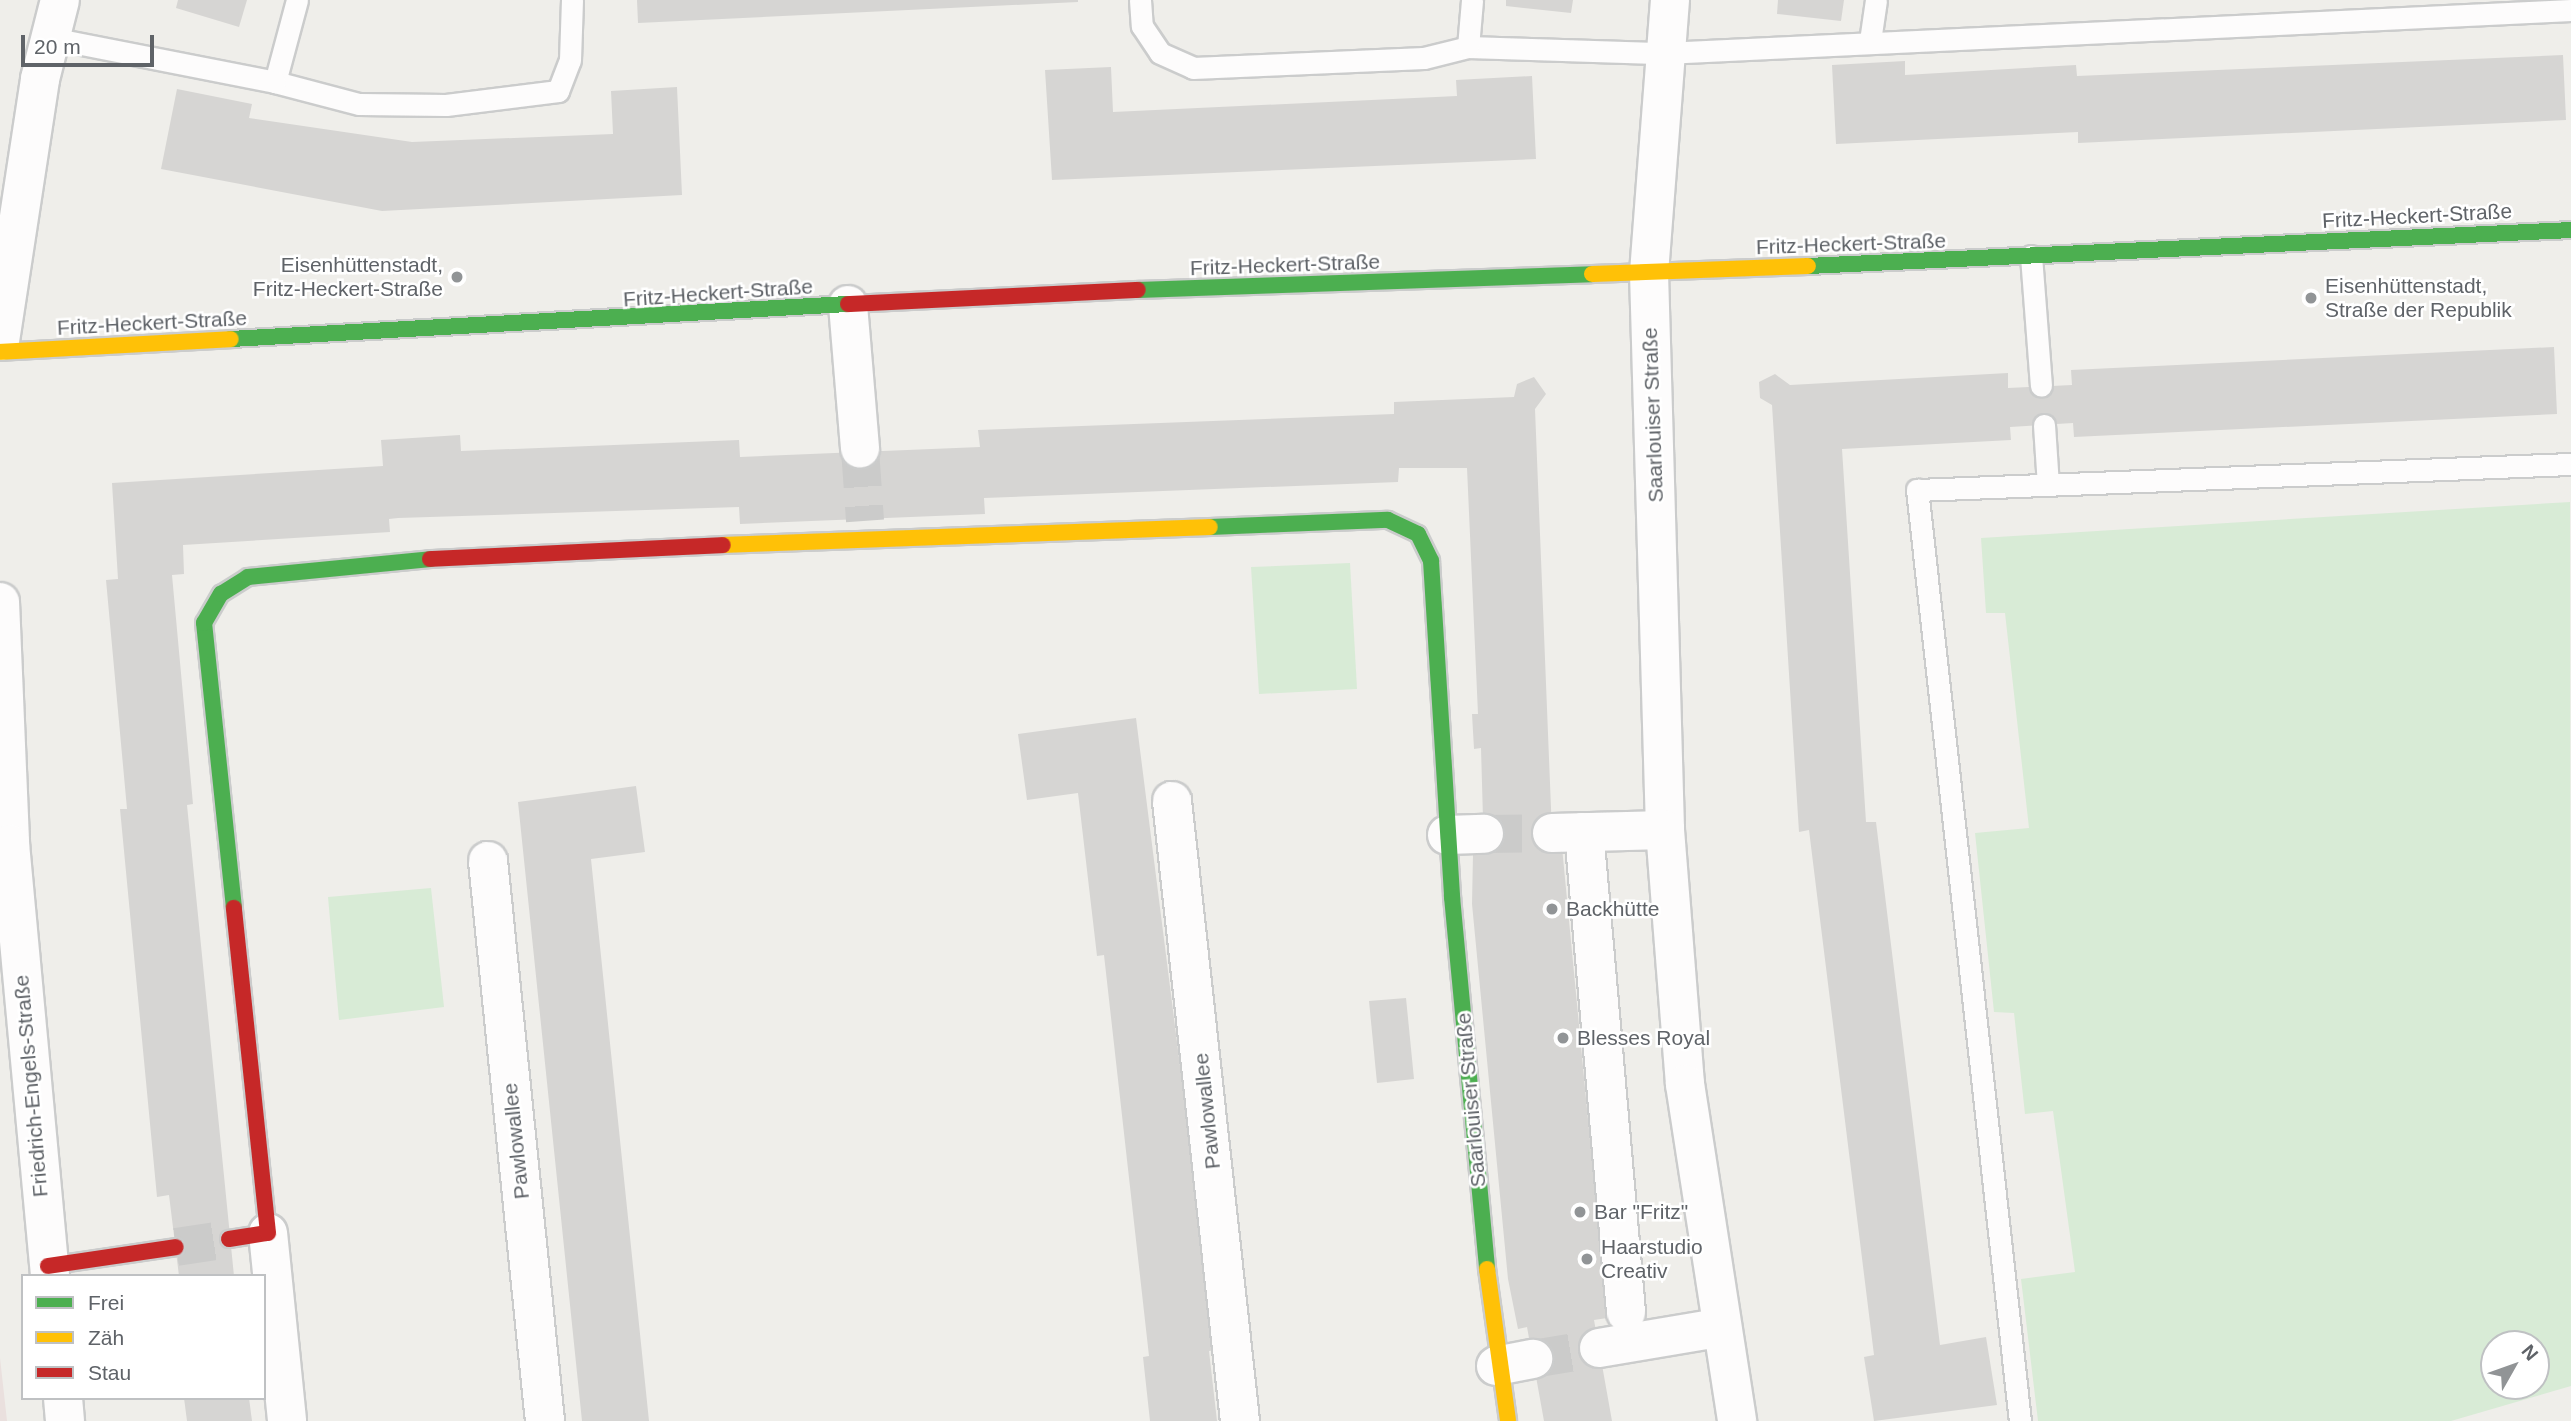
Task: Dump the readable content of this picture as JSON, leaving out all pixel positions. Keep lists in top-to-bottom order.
{
  "streets": {
    "street": [
      "Fritz-Heckert-Straße",
      "Saarlouiser Straße",
      "Friedrich-Engels-Straße",
      "Pawlowallee"
    ]
  },
  "crossings": [
    ["Fritz-Heckert-Straße", "Saarlouiser Straße"]
  ],
  "places": [
    "Eisenhüttenstadt, Fritz-Heckert-Straße",
    "Eisenhüttenstadt, Straße der Republik",
    "Backhütte",
    "Blesses Royal",
    "Bar \"Fritz\"",
    "Haarstudio Creativ"
  ],
  "legend": ["Frei", "Zäh", "Stau"],
  "scale_bar": "20 m",
  "north": "top right"
}
